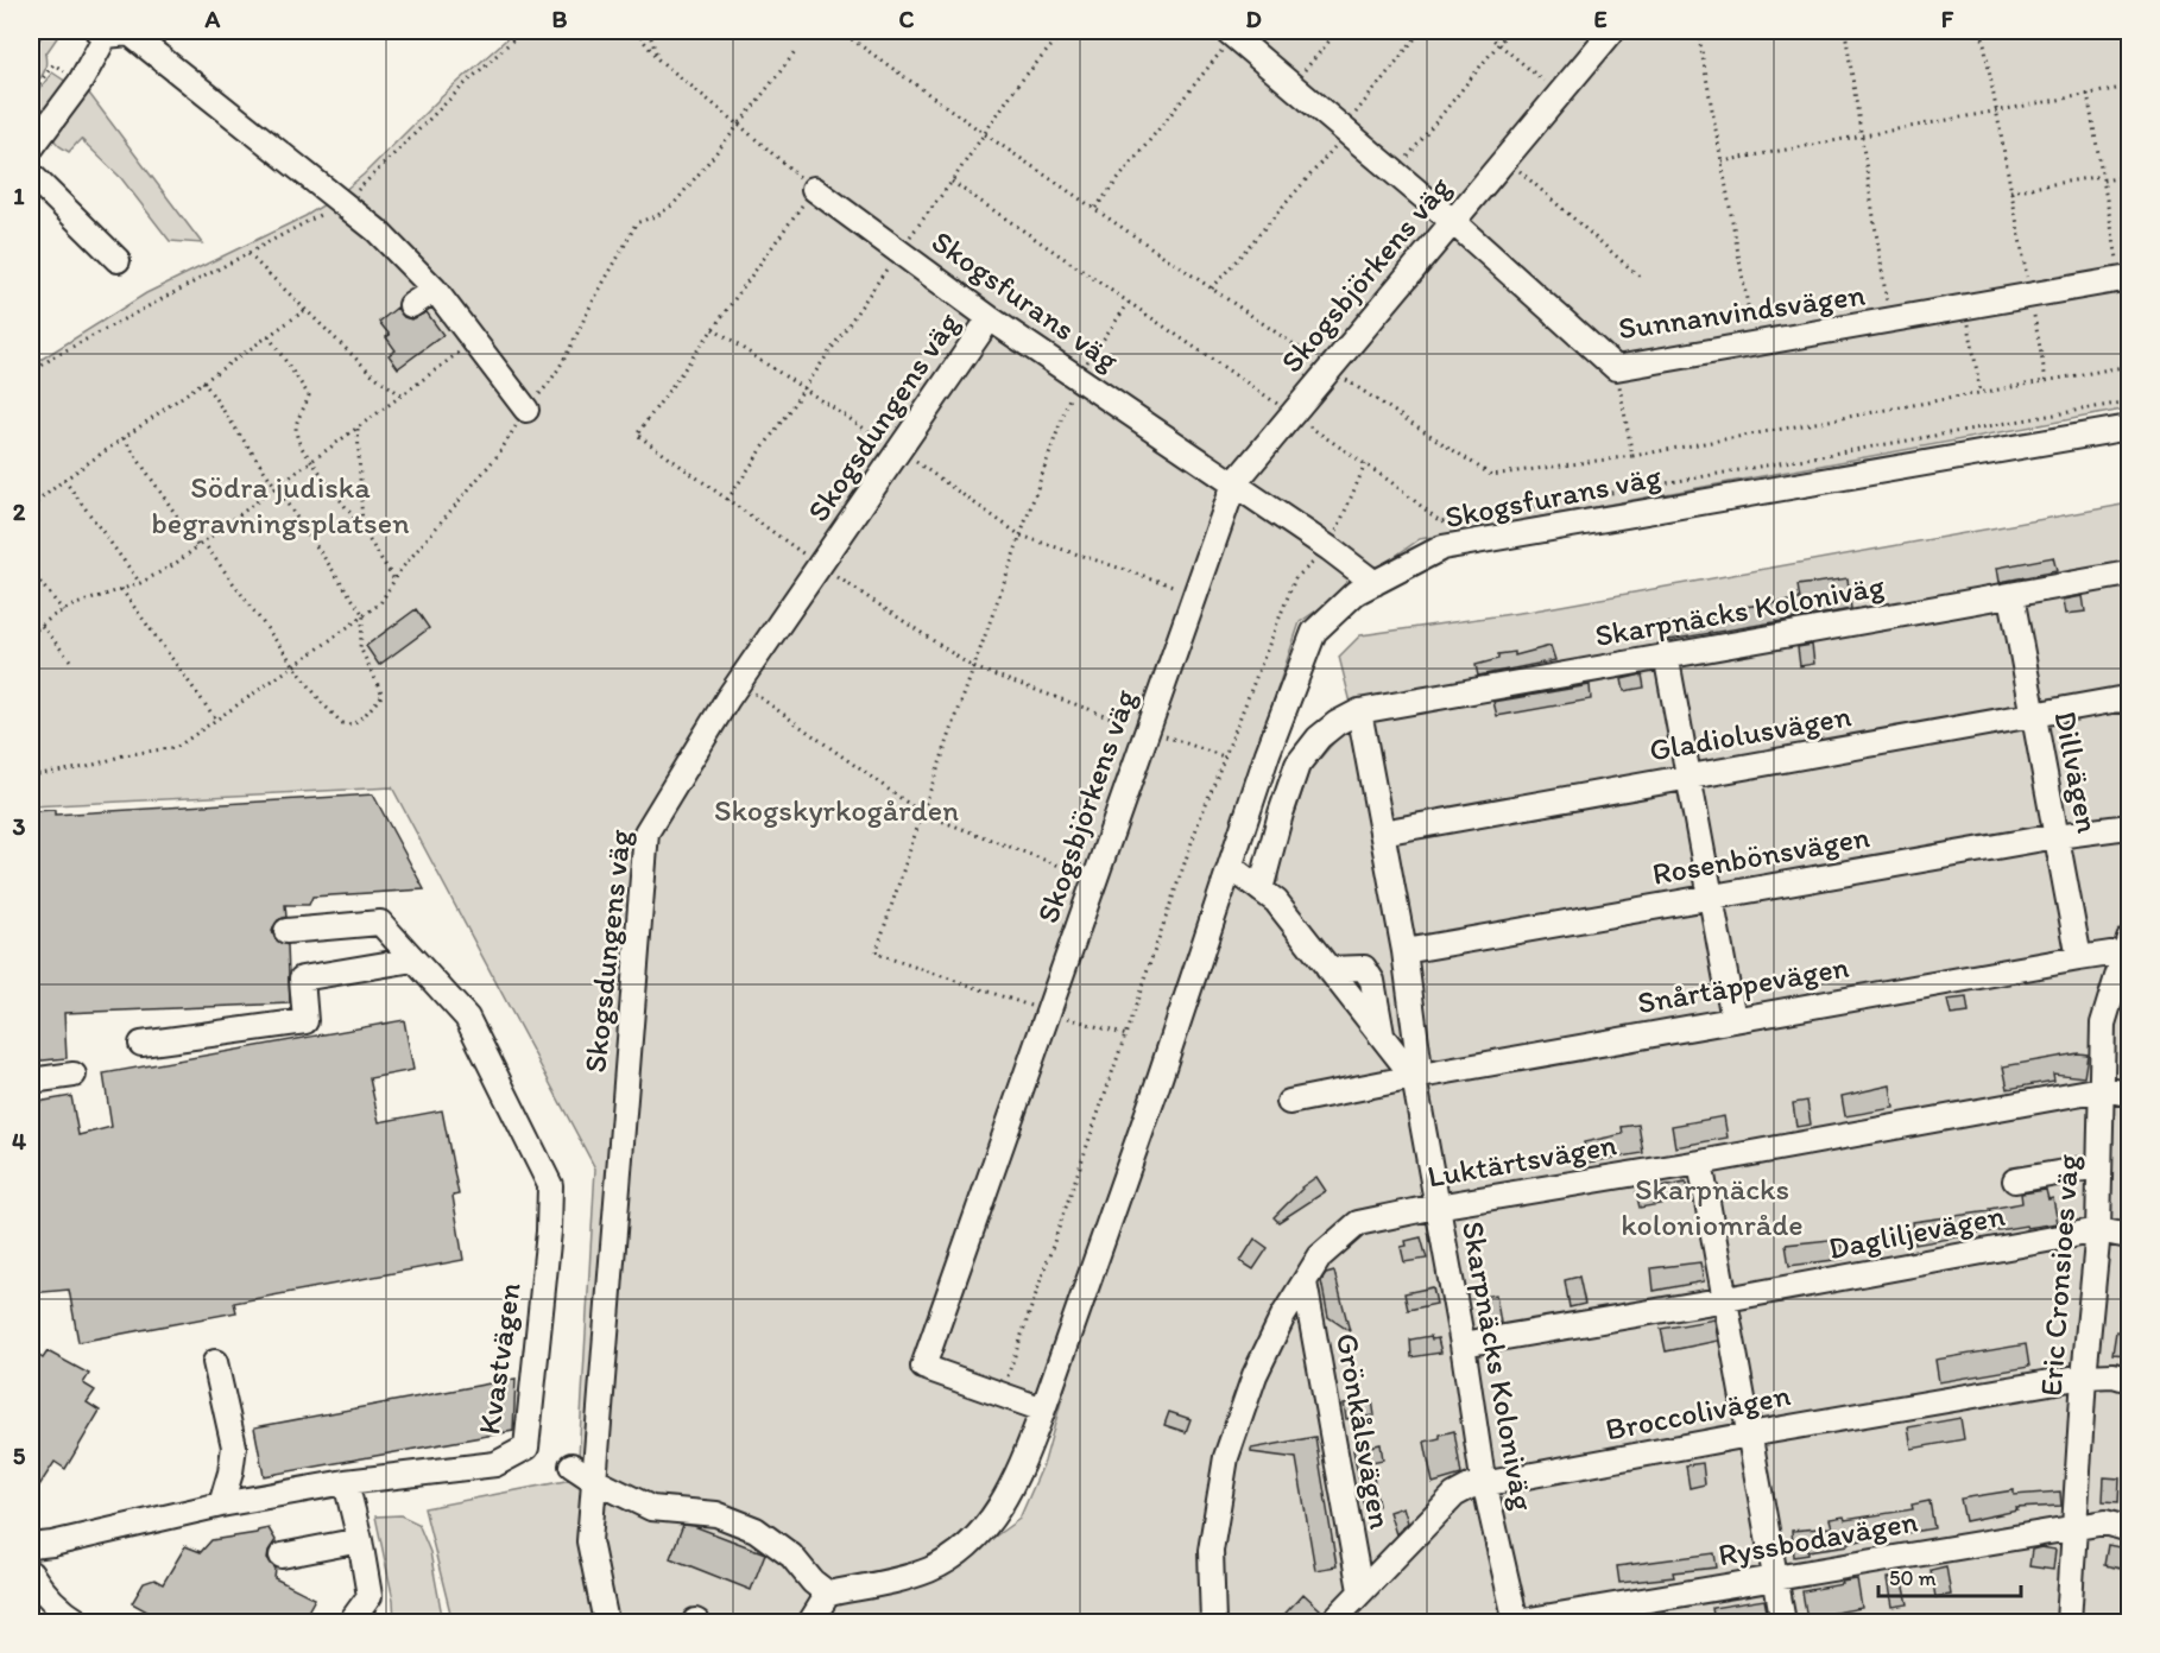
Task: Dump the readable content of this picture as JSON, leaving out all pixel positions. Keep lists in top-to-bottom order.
{
  "streets": {
    "street": [
      "Skogsbjörkens väg",
      "Skogsfurans väg",
      "Sunnanvindsvägen",
      "Skogsdungens väg",
      "Skarpnäcks Koloniväg",
      "Gladiolusvägen",
      "Dillvägen",
      "Rosenbönsvägen",
      "Snårtäppevägen",
      "Luktärtsvägen",
      "Dagliljevägen",
      "Eric Cronsioes väg",
      "Kvastvägen",
      "Broccolivägen",
      "Grönkålsvägen",
      "Ryssbodavägen"
    ]
  },
  "crossings": [
    ["Skogsbjörkens väg", "Skogsfurans väg"],
    ["Skogsbjörkens väg", "Sunnanvindsvägen"],
    ["Skogsfurans väg", "Skogsdungens väg"],
    ["Skarpnäcks Koloniväg", "Gladiolusvägen"],
    ["Skarpnäcks Koloniväg", "Dillvägen"],
    ["Skarpnäcks Koloniväg", "Rosenbönsvägen"],
    ["Skarpnäcks Koloniväg", "Snårtäppevägen"],
    ["Skarpnäcks Koloniväg", "Luktärtsvägen"],
    ["Skarpnäcks Koloniväg", "Dagliljevägen"],
    ["Skarpnäcks Koloniväg", "Broccolivägen"],
    ["Skarpnäcks Koloniväg", "Ryssbodavägen"],
    ["Gladiolusvägen", "Dillvägen"],
    ["Dillvägen", "Rosenbönsvägen"],
    ["Dillvägen", "Snårtäppevägen"],
    ["Snårtäppevägen", "Eric Cronsioes väg"],
    ["Luktärtsvägen", "Eric Cronsioes väg"],
    ["Luktärtsvägen", "Grönkålsvägen"],
    ["Dagliljevägen", "Eric Cronsioes väg"],
    ["Eric Cronsioes väg", "Broccolivägen"],
    ["Eric Cronsioes väg", "Ryssbodavägen"],
    ["Broccolivägen", "Grönkålsvägen"]
  ],
  "parks": ["Södra judiska begravningsplatsen", "Skogskyrkogården", "Skarpnäcks koloniområde"],
  "scale_bar": "50 m",
  "grid": {
    "columns": [
      "A",
      "B",
      "C",
      "D",
      "E",
      "F"
    ],
    "rows": [
      "1",
      "2",
      "3",
      "4",
      "5"
    ]
  }
}
